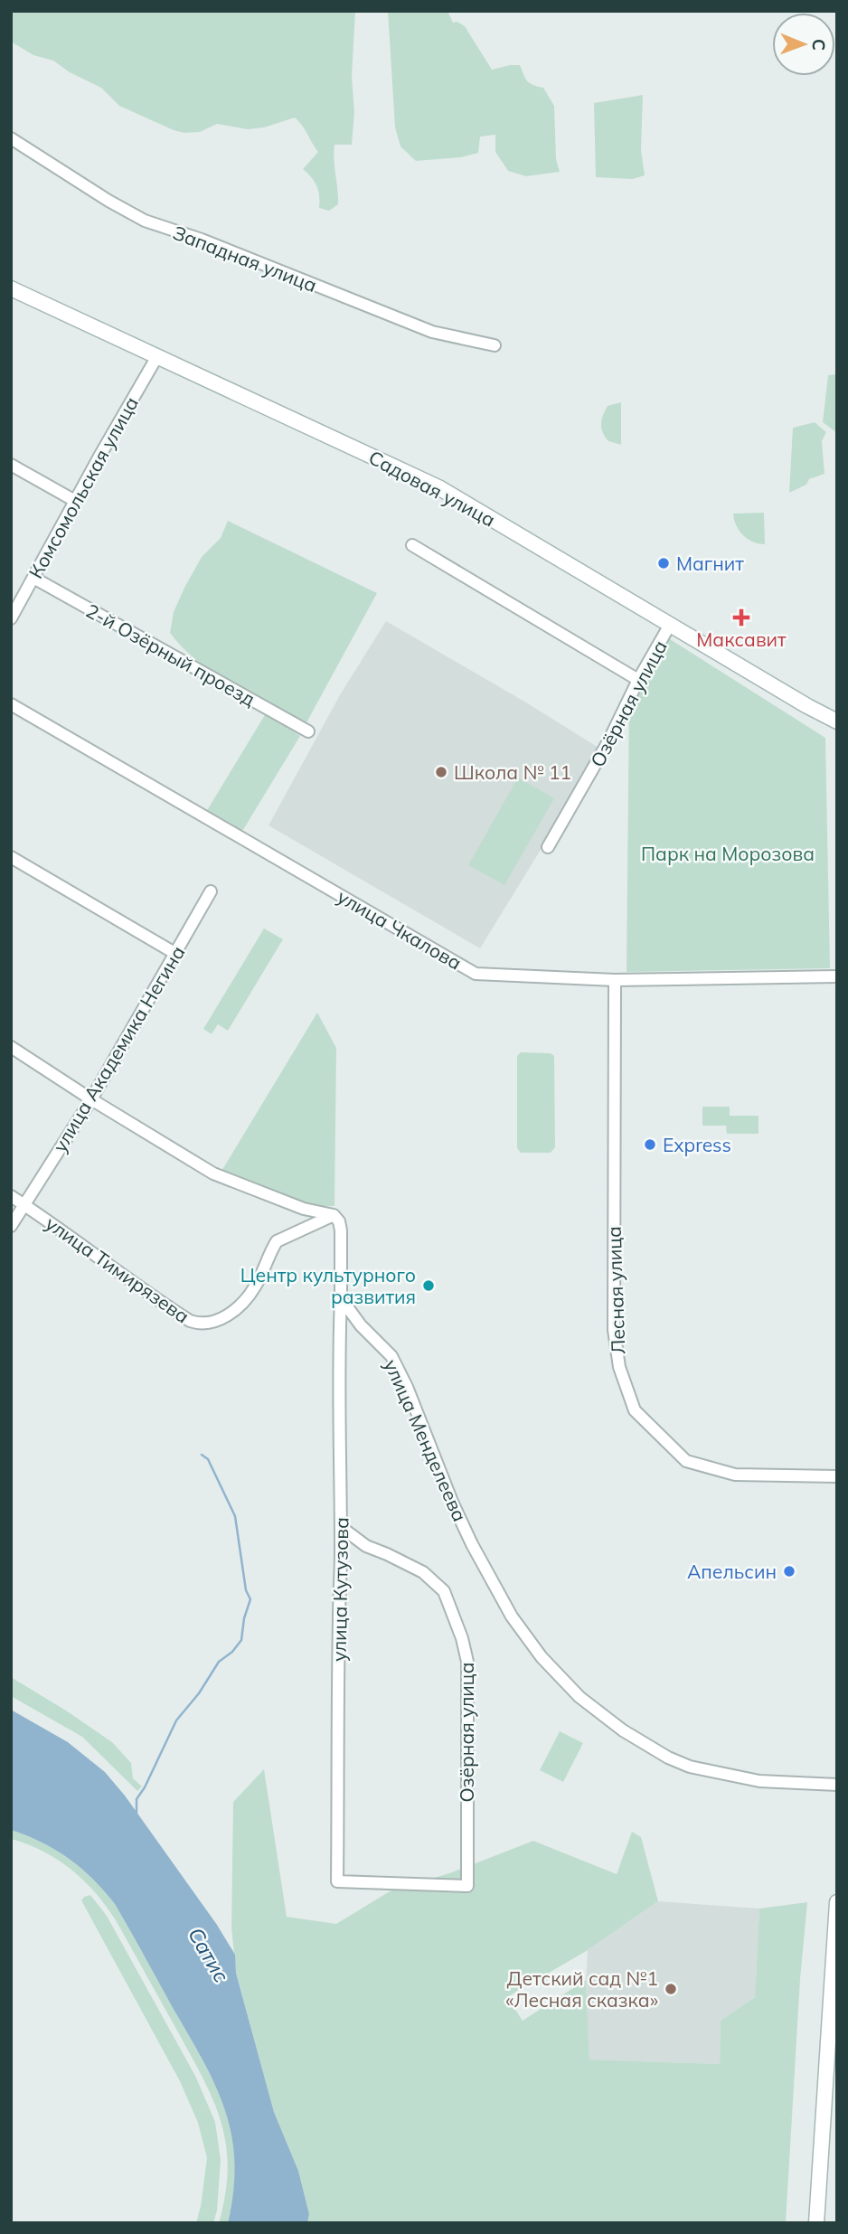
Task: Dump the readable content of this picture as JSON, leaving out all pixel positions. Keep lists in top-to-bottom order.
{
  "streets": {
    "street": [
      "Западная улица",
      "Комсомольская улица",
      "Садовая улица",
      "2-й Озёрный проезд",
      "Озёрная улица",
      "улица Чкалова",
      "улица Академика Негина",
      "улица Тимирязева",
      "Лесная улица",
      "улица Менделеева",
      "улица Кутузова"
    ]
  },
  "crossings": [
    ["Комсомольская улица", "Садовая улица"],
    ["Комсомольская улица", "2-й Озёрный проезд"],
    ["Садовая улица", "Озёрная улица"],
    ["Озёрная улица", "улица Кутузова"],
    ["улица Чкалова", "Лесная улица"],
    ["улица Академика Негина", "улица Тимирязева"],
    ["улица Менделеева", "улица Кутузова"]
  ],
  "water": ["Сатис"],
  "parks": ["Парк на Морозова"],
  "places": {
    "other": [
      "Магнит",
      "Школа № 11",
      "Express",
      "Центр культурного развития",
      "Апельсин",
      "Детский сад №1 «Лесная сказка»"
    ],
    "health": ["Максавит"]
  },
  "north": "right"
}
